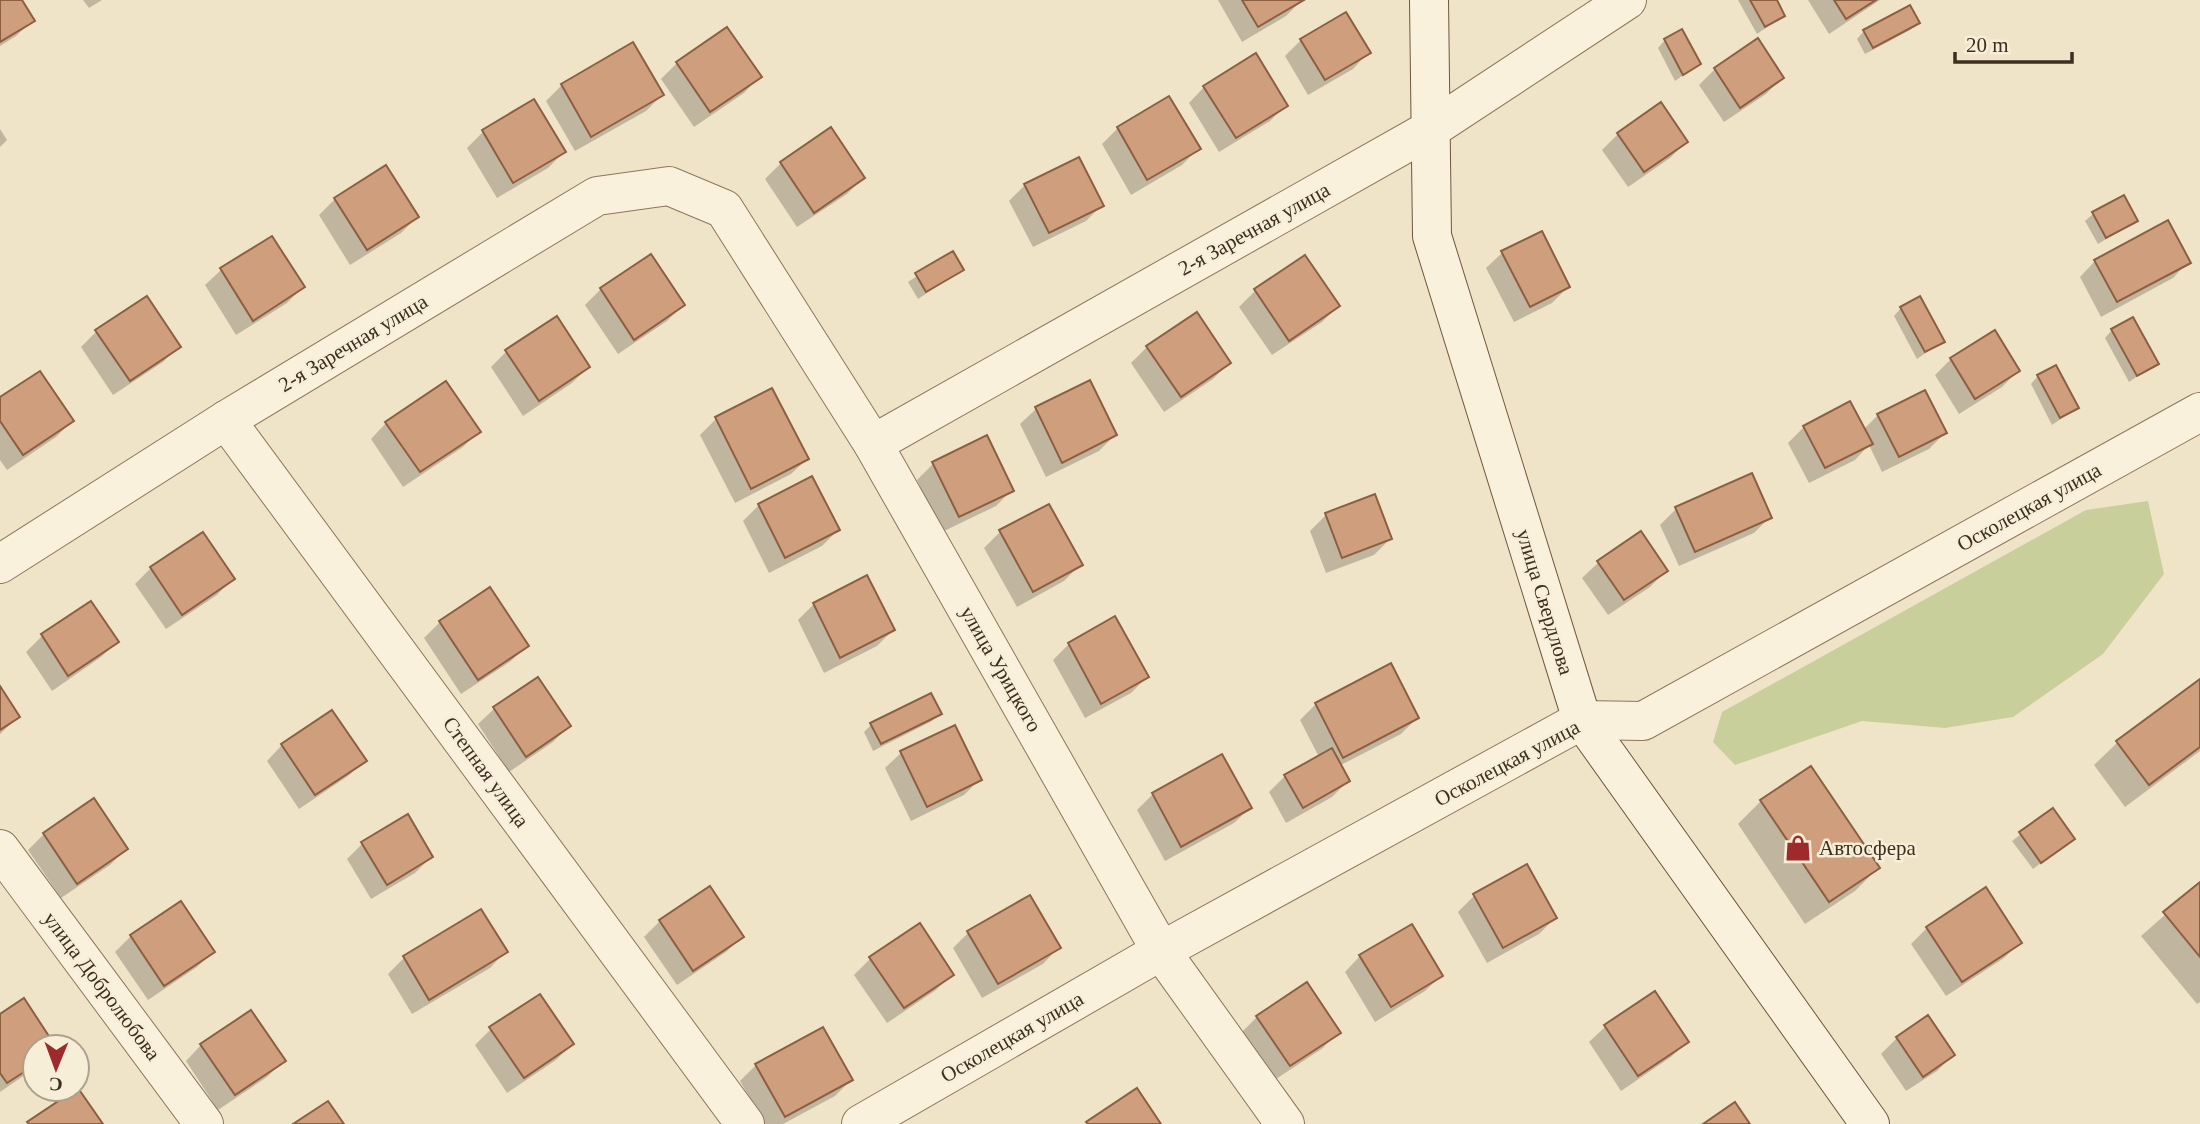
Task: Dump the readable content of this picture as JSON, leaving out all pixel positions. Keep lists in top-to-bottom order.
{
  "streets": {
    "street": [
      "2-я Заречная улица",
      "Осколецкая улица",
      "улица Свердлова",
      "улица Урицкого",
      "Степная улица",
      "улица Добролюбова"
    ]
  },
  "crossings": [
    ["2-я Заречная улица", "улица Свердлова"],
    ["2-я Заречная улица", "улица Урицкого"],
    ["2-я Заречная улица", "Степная улица"],
    ["Осколецкая улица", "улица Свердлова"],
    ["Осколецкая улица", "улица Урицкого"]
  ],
  "places": {
    "shop": ["Автосфера"]
  },
  "scale_bar": "20 m",
  "north": "bottom"
}
